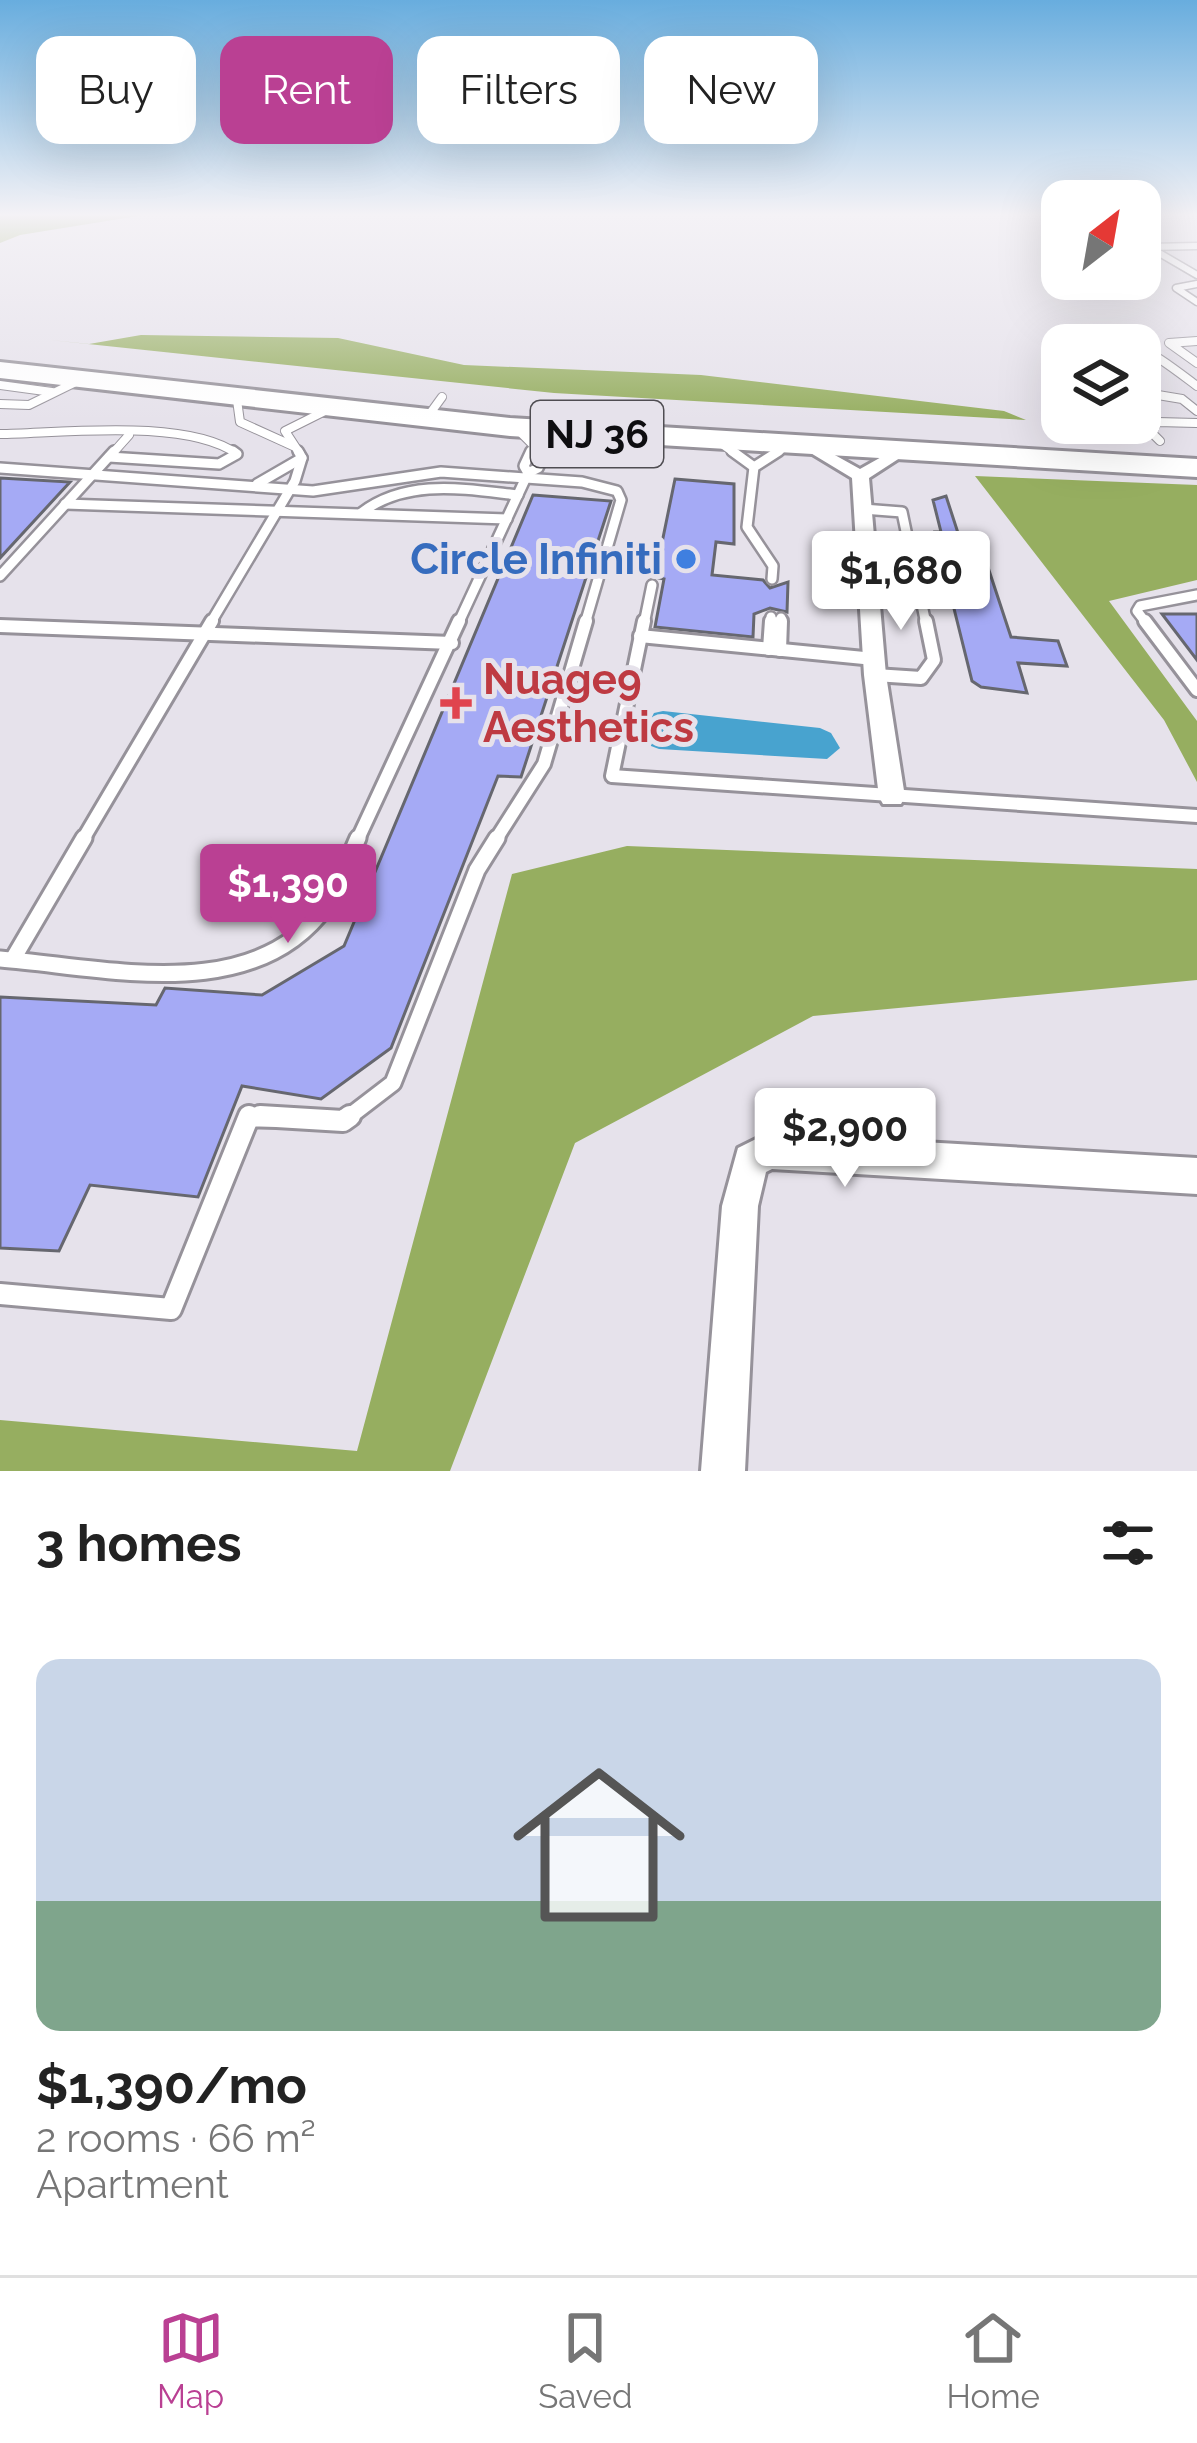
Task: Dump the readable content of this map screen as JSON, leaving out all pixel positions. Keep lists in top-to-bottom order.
{
  "streets": {
    "highway": ["NJ 36"]
  },
  "places": {
    "other": ["Circle Infiniti"],
    "health": ["Nuage9 Aesthetics"]
  },
  "north": "top right",
  "page": {
    "chip": [
      "Buy",
      "Rent",
      "Filters",
      "New"
    ],
    "price": ["$1,680", "$1,390", "$2,900"],
    "heading": "3 homes",
    "list": [
      {
        "name": "$1,390/mo",
        "note": "2 rooms · 66 m² · Apartment"
      }
    ],
    "tabs": ["Map", "Saved", "Home"]
  }
}
